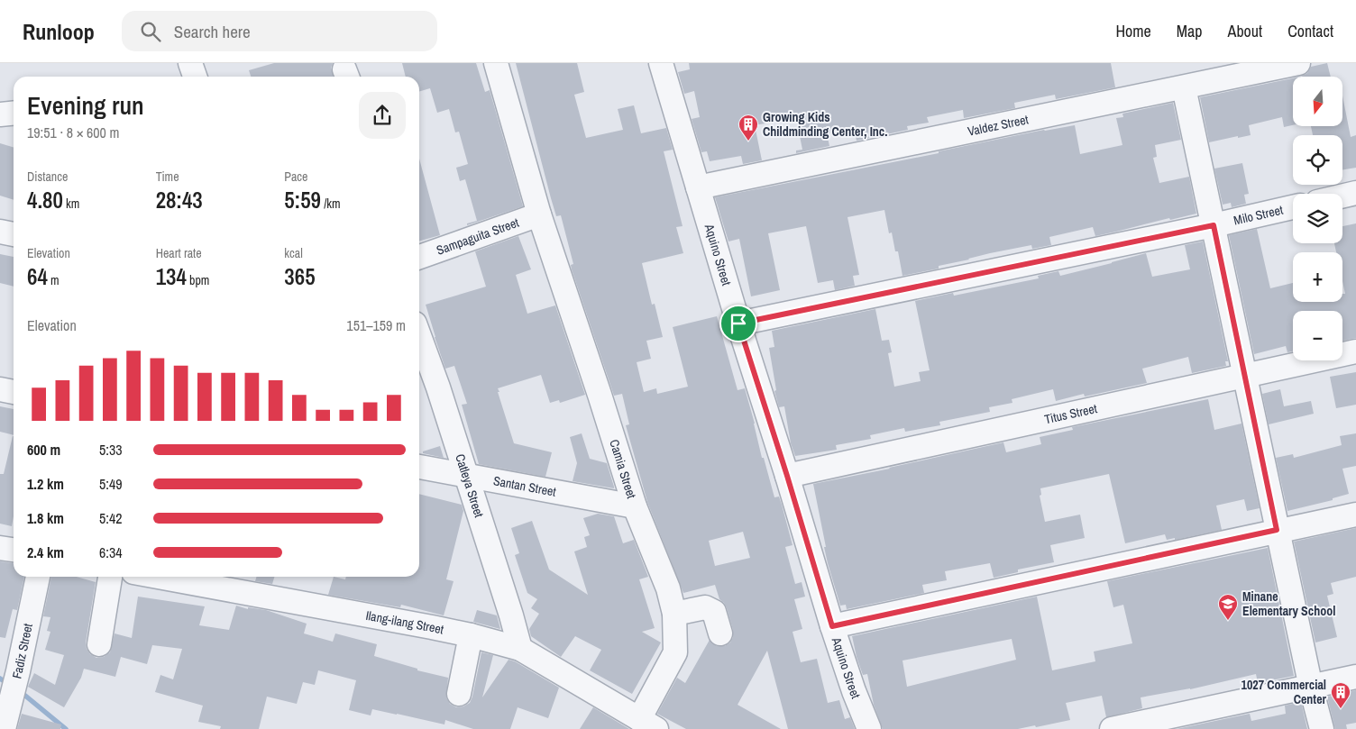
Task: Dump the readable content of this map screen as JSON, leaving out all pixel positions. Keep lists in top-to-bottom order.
{
  "streets": {
    "street": [
      "Valdez Street",
      "Milo Street",
      "Sampaguita Street",
      "Aquino Street",
      "Titus Street",
      "Camia Street",
      "Catleya Street",
      "Santan Street",
      "Ilang-ilang Street",
      "Fadiz Street"
    ]
  },
  "crossings": [
    ["Valdez Street", "Aquino Street"],
    ["Milo Street", "Aquino Street"],
    ["Sampaguita Street", "Camia Street"],
    ["Aquino Street", "Titus Street"],
    ["Camia Street", "Santan Street"],
    ["Camia Street", "Ilang-ilang Street"],
    ["Catleya Street", "Santan Street"],
    ["Catleya Street", "Ilang-ilang Street"]
  ],
  "places": {
    "building": ["Growing Kids Childminding Center, Inc.", "1027 Commercial Center"],
    "school or university": ["Minane Elementary School"]
  },
  "north": "bottom",
  "page": {
    "header": "Runloop",
    "search": "Search here",
    "nav": [
      "Home",
      "Map",
      "About",
      "Contact"
    ],
    "map_buttons": ["+", "−"],
    "heading": ["Evening run", "19:51 · 8 × 600 m"],
    "stats": [
      ["Distance", "4.80 km"],
      ["Time", "28:43"],
      ["Pace", "5:59 /km"],
      ["Elevation", "64 m"],
      ["Heart rate", "134 bpm"],
      ["kcal", "365"]
    ],
    "chart": ["Elevation", "151–159 m"],
    "list": [
      {
        "name": "600 m",
        "note": "5:33"
      },
      {
        "name": "1.2 km",
        "note": "5:49"
      },
      {
        "name": "1.8 km",
        "note": "5:42"
      },
      {
        "name": "2.4 km",
        "note": "6:34"
      }
    ]
  }
}
